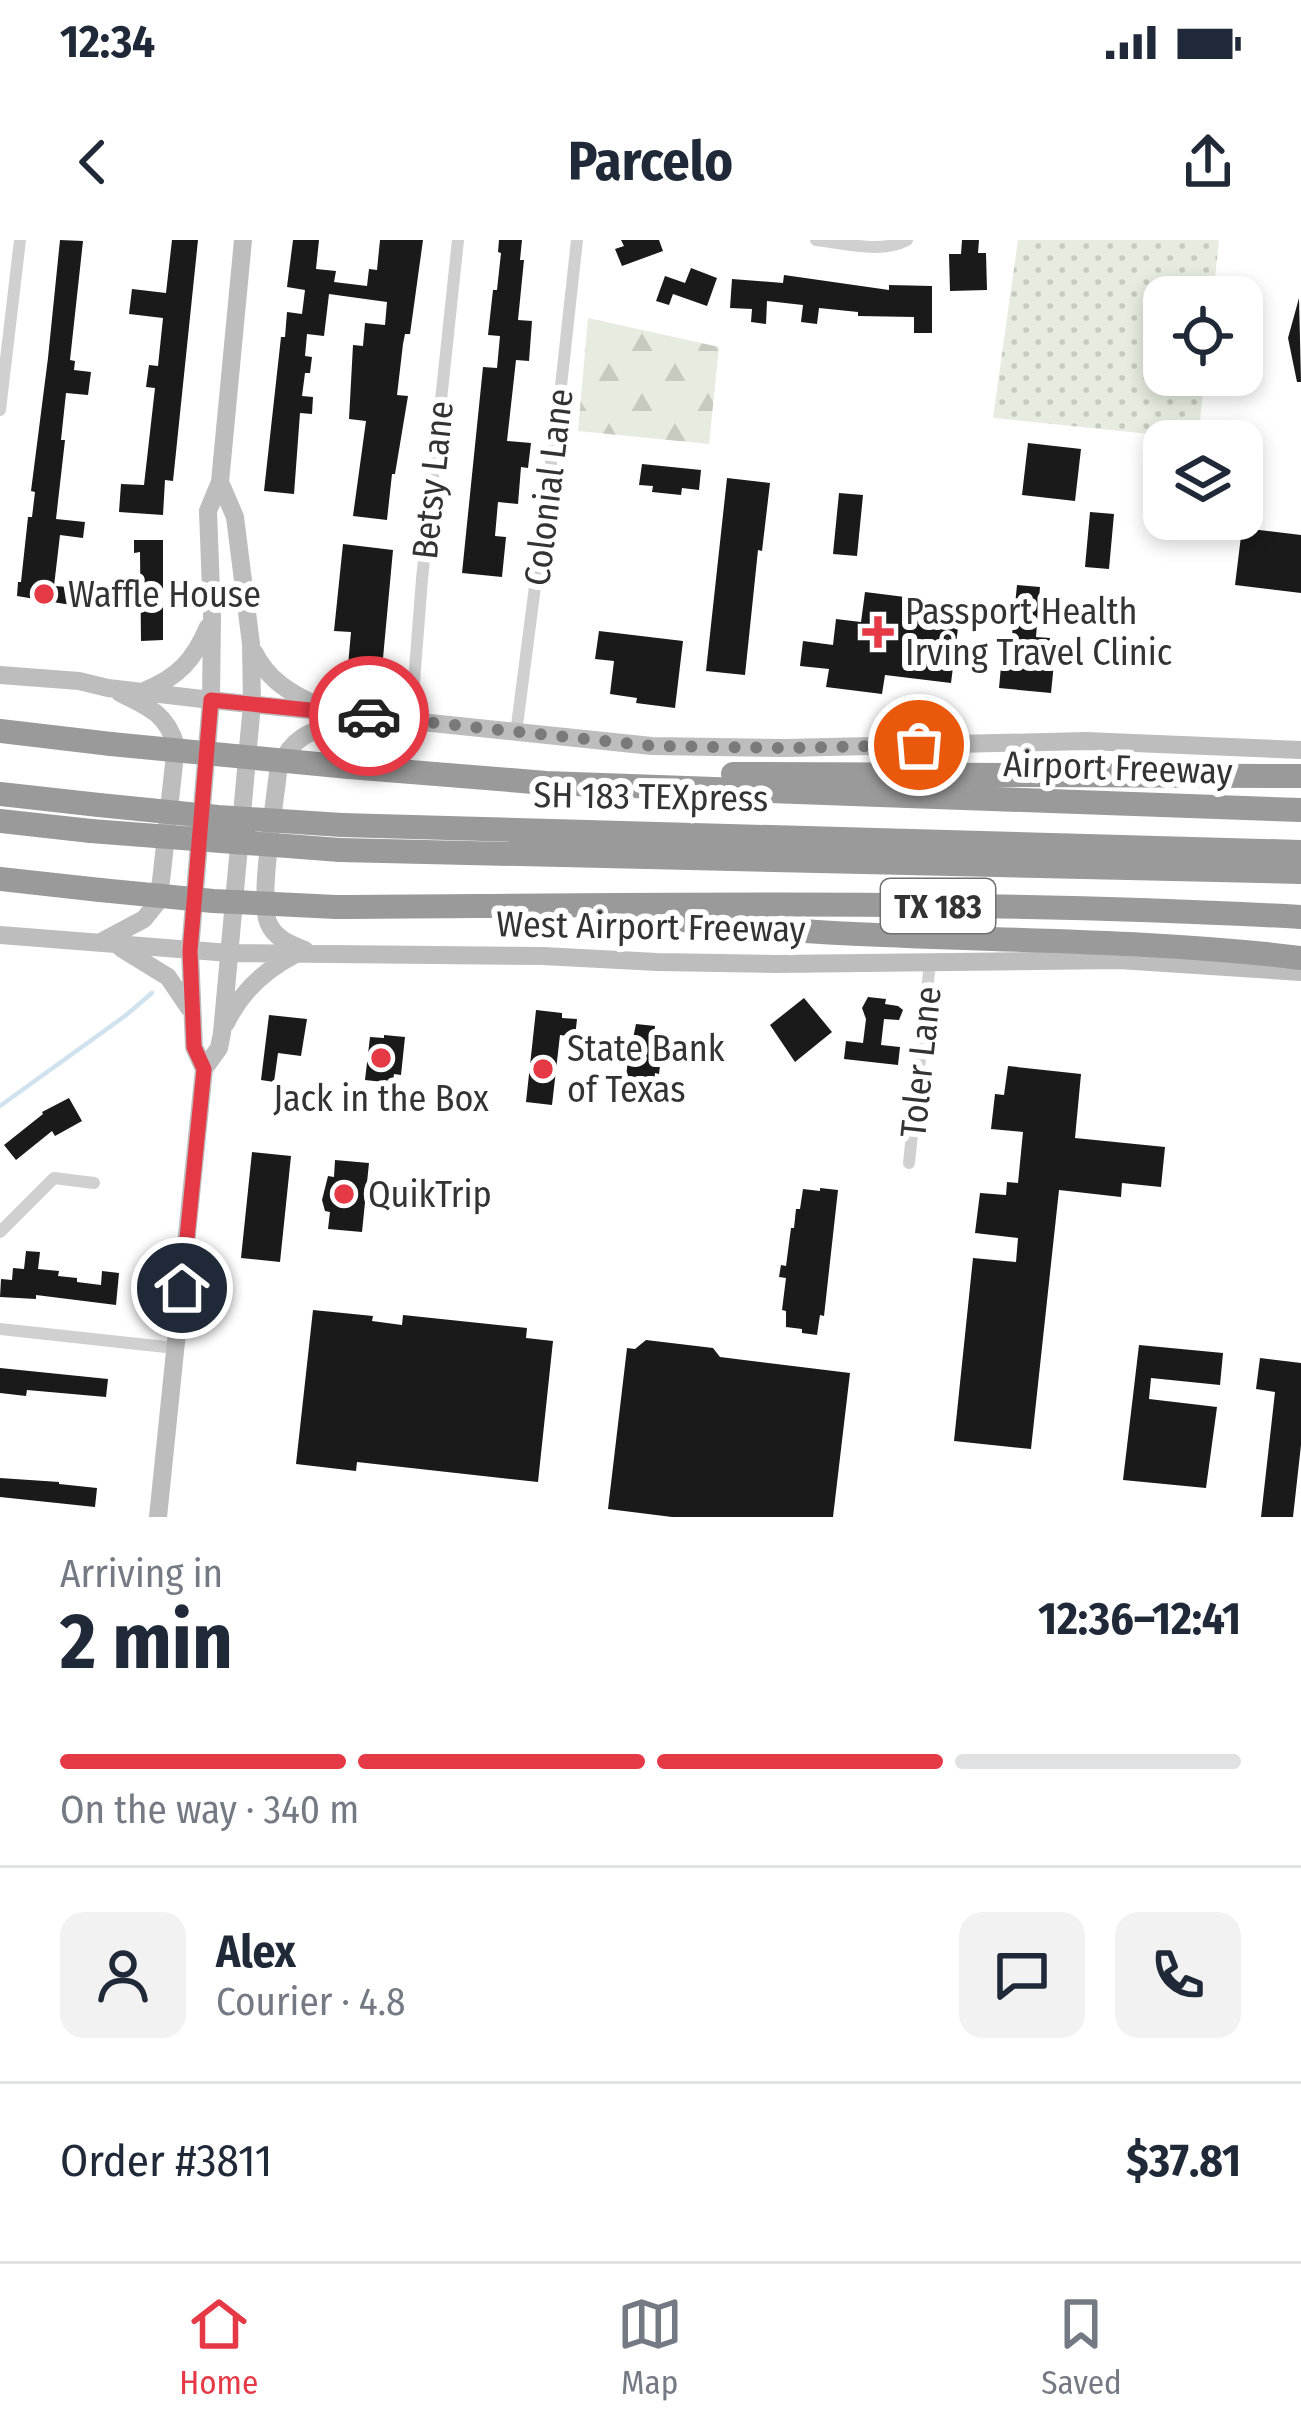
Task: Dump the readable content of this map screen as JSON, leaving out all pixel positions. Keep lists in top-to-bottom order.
{
  "streets": {
    "highway": ["Airport Freeway", "SH 183 TEXpress", "TX 183"],
    "main road": ["West Airport Freeway"],
    "street": ["Betsy Lane", "Colonial Lane", "Toler Lane"]
  },
  "crossings": [
    ["West Airport Freeway", "Toler Lane"]
  ],
  "places": {
    "other": [
      "Waffle House",
      "Jack in the Box",
      "State Bank of Texas",
      "QuikTrip"
    ],
    "health": ["Passport Health Irving Travel Clinic"]
  },
  "page": {
    "status": "12:34",
    "header": "Parcelo",
    "heading": ["2 min", "Arriving in", "12:36–12:41"],
    "panel": [
      "Alex",
      "Courier · 4.8",
      "Order #3811",
      "$37.81"
    ],
    "bar": "On the way · 340 m",
    "tabs": ["Home", "Map", "Saved"]
  }
}
